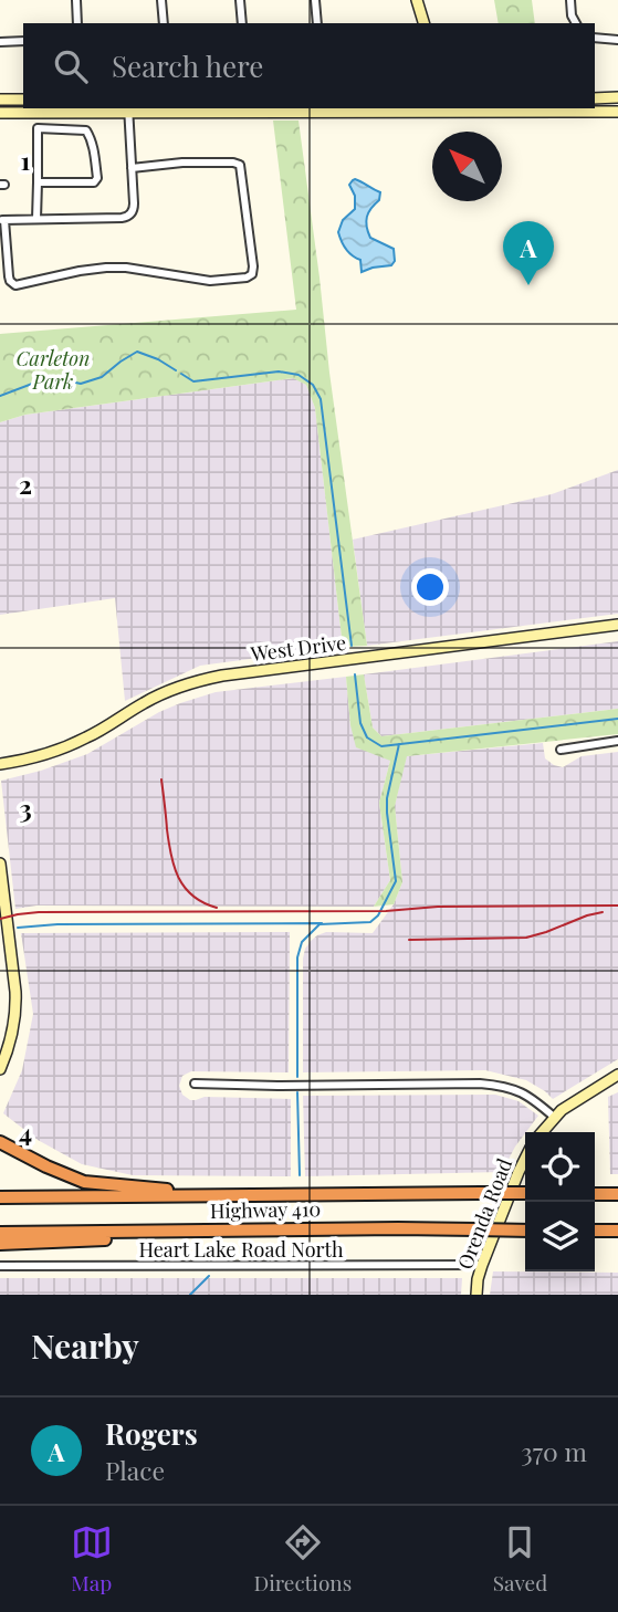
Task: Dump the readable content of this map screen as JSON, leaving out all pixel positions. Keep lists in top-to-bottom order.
{
  "streets": {
    "highway": ["Highway 410"],
    "street": ["West Drive", "Orenda Road", "Heart Lake Road North"]
  },
  "crossings": [
    ["Orenda Road", "Heart Lake Road North"]
  ],
  "parks": ["Carleton Park"],
  "north": "top left",
  "page": {
    "search": "Search here",
    "pins": "A",
    "heading": "Nearby",
    "list": [
      {
        "mark": "A",
        "name": "Rogers",
        "note": "Place",
        "value": "370 m"
      }
    ],
    "nav": ["Map", "Directions", "Saved"]
  },
  "grid": {
    "rows": [
      "1",
      "2",
      "3",
      "4"
    ]
  }
}
